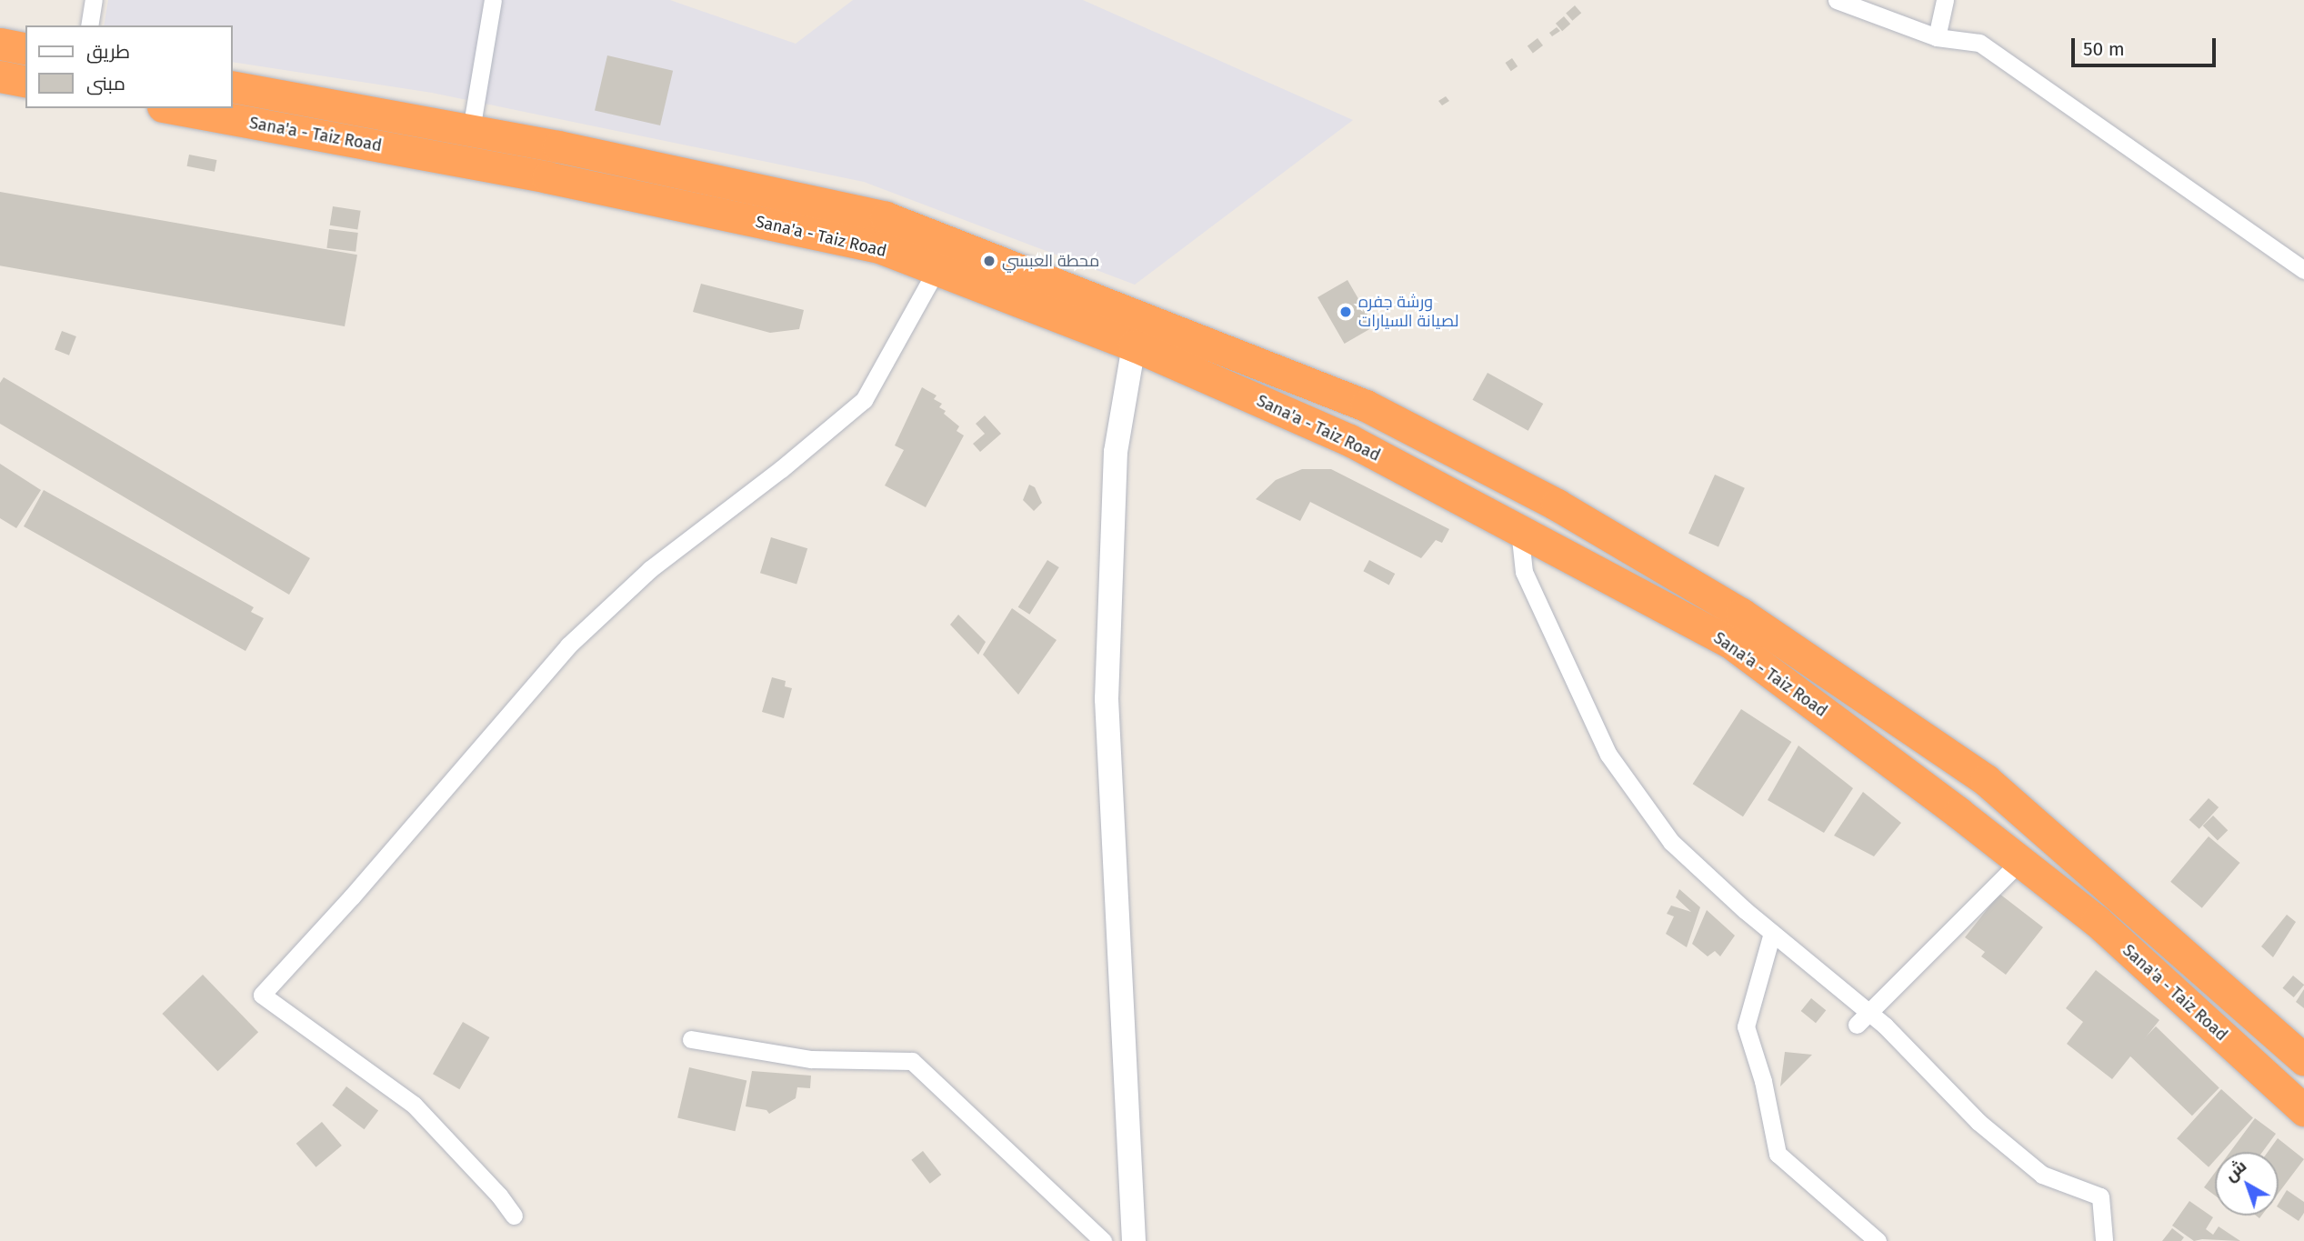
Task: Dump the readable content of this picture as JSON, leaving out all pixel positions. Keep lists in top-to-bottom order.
{
  "streets": {
    "highway": ["Sana'a - Taiz Road"]
  },
  "places": ["محطة العبسي", "ورشة جفره لصيانة السيارات"],
  "legend": ["طريق", "مبنى"],
  "scale_bar": "50 m",
  "north": "top left"
}
